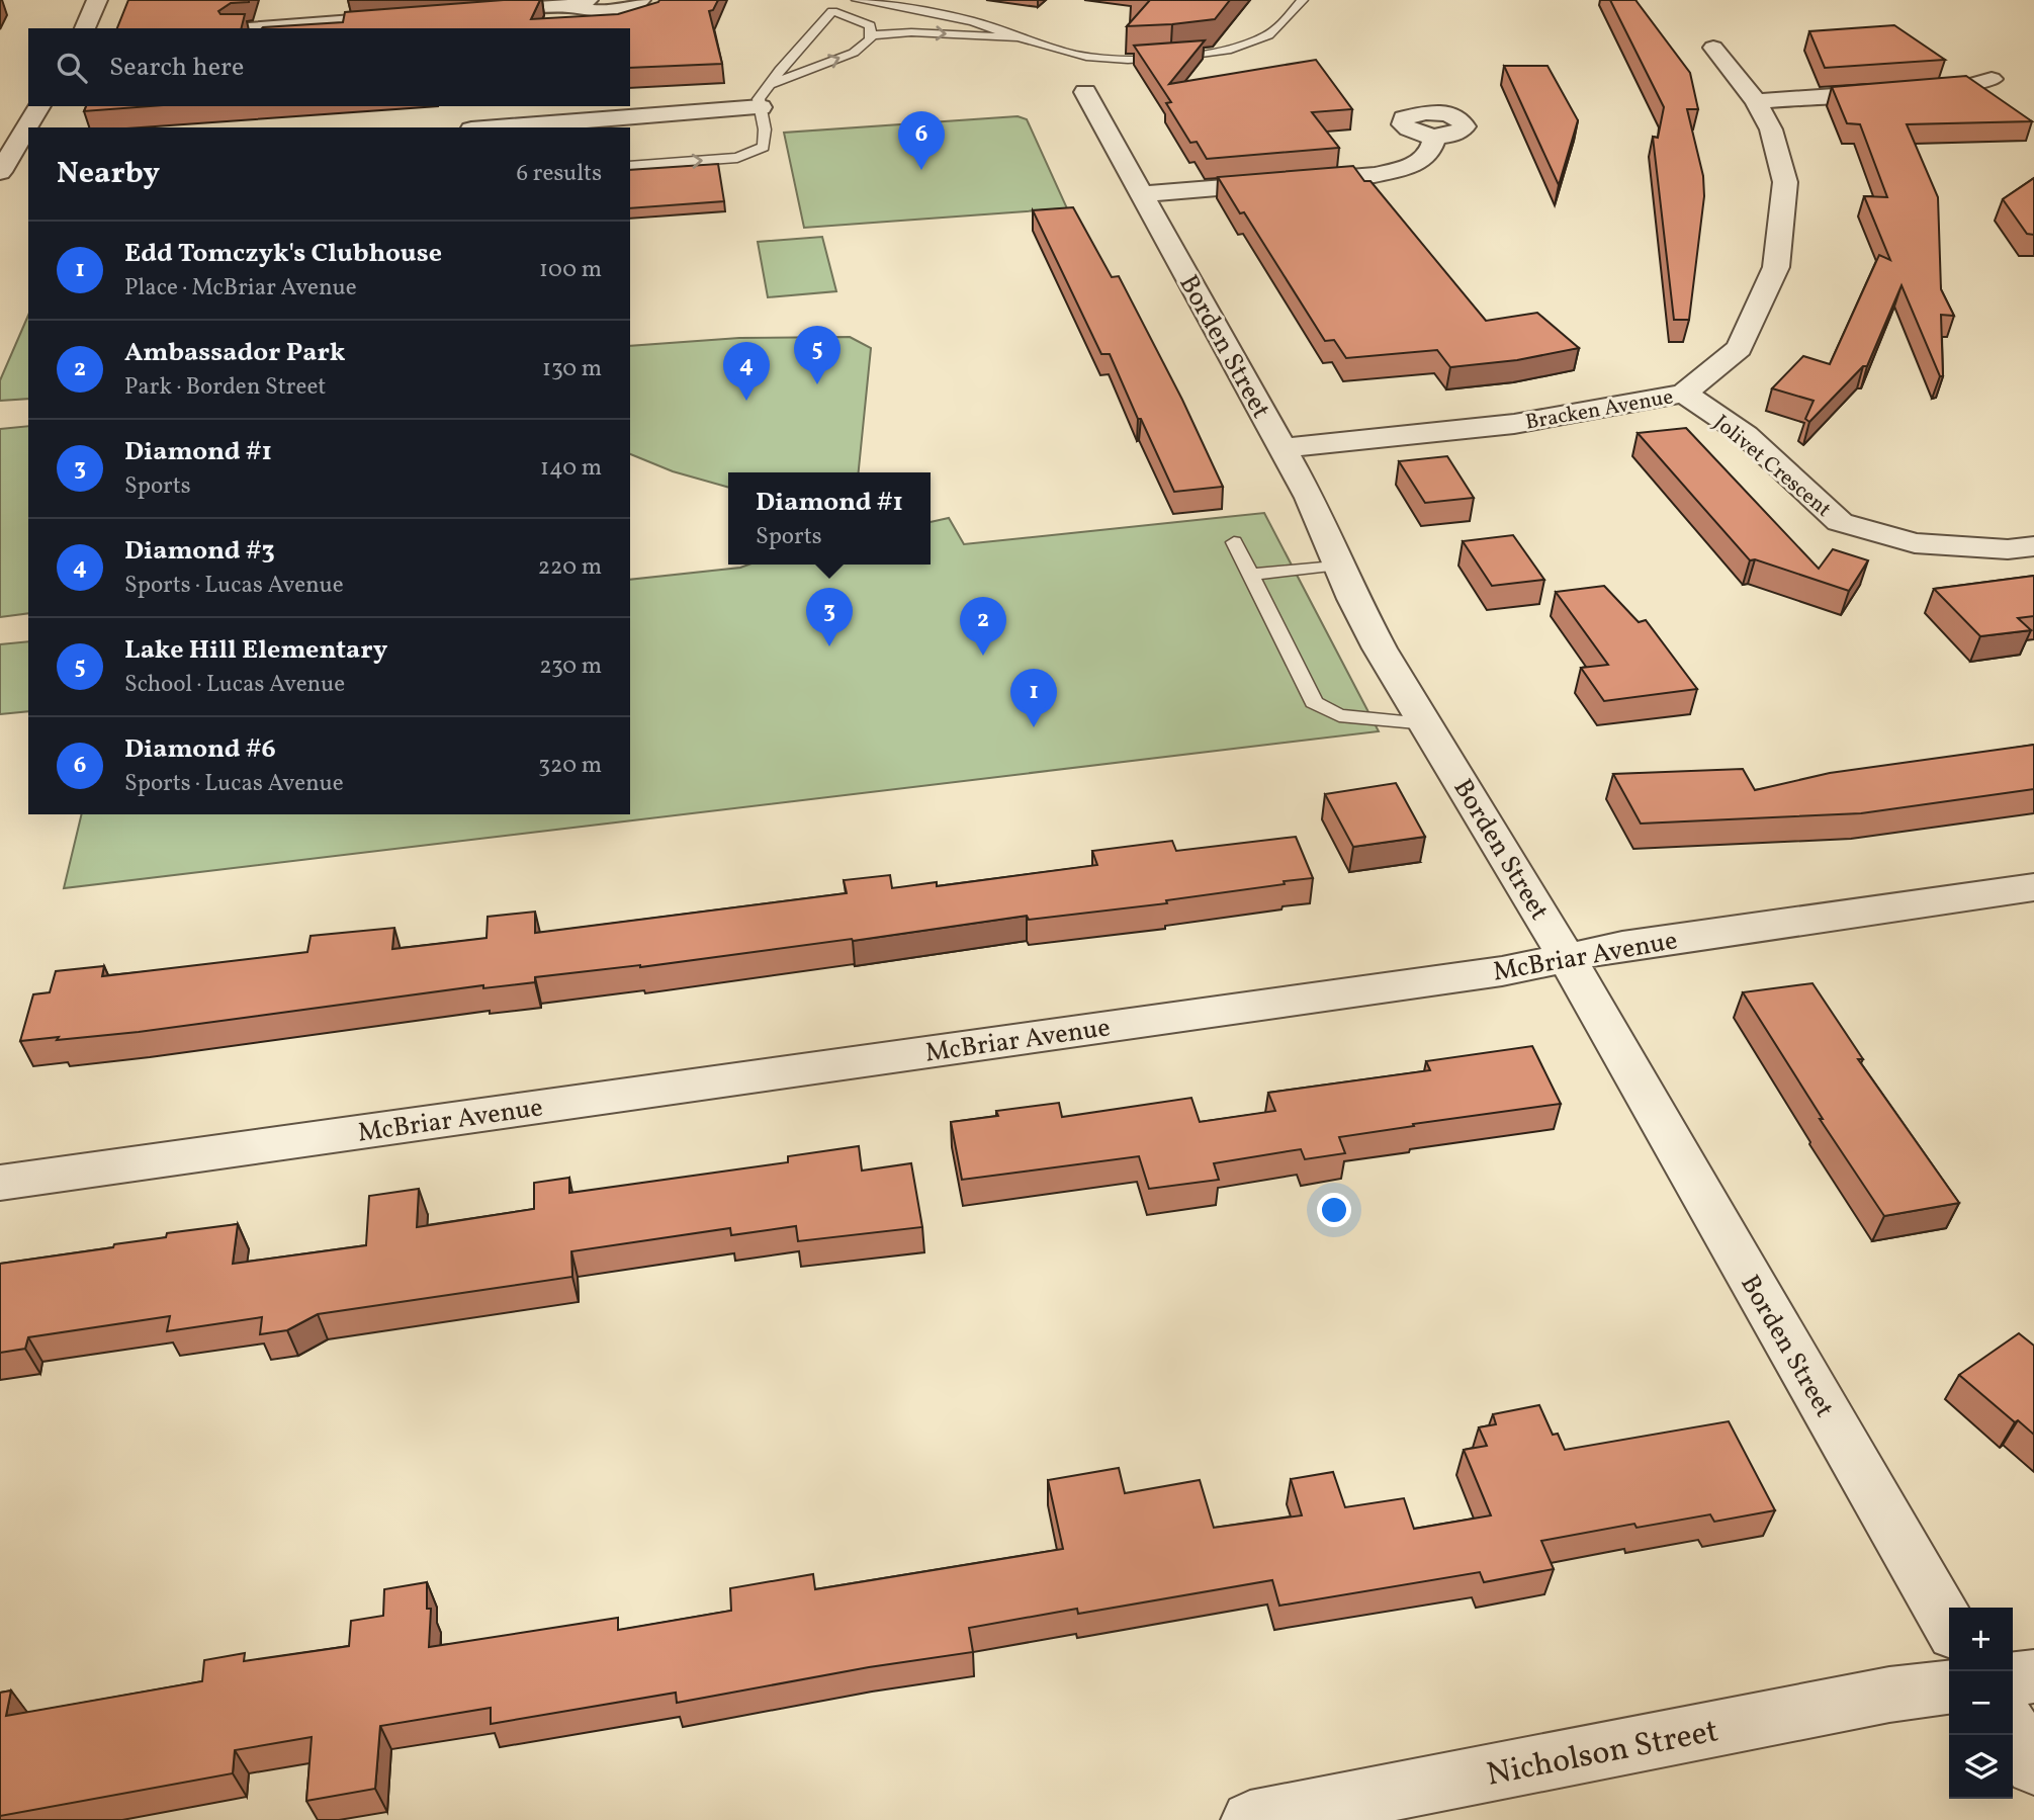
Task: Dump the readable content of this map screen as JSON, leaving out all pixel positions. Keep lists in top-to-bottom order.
{
  "streets": {
    "street": [
      "Borden Street",
      "Bracken Avenue",
      "Jolivet Crescent",
      "McBriar Avenue",
      "Nicholson Street"
    ]
  },
  "crossings": [
    ["Borden Street", "Bracken Avenue"],
    ["Borden Street", "McBriar Avenue"],
    ["Bracken Avenue", "Jolivet Crescent"]
  ],
  "page": {
    "search": "Search here",
    "pins": [
      "6",
      "5",
      "4",
      "3",
      "2",
      "1"
    ],
    "heading": ["Nearby", "6 results"],
    "list": [
      {
        "mark": "1",
        "name": "Edd Tomczyk's Clubhouse",
        "note": "Place · McBriar Avenue",
        "value": "100 m"
      },
      {
        "mark": "2",
        "name": "Ambassador Park",
        "note": "Park · Borden Street",
        "value": "130 m"
      },
      {
        "mark": "3",
        "name": "Diamond #1",
        "note": "Sports",
        "value": "140 m"
      },
      {
        "mark": "4",
        "name": "Diamond #3",
        "note": "Sports · Lucas Avenue",
        "value": "220 m"
      },
      {
        "mark": "5",
        "name": "Lake Hill Elementary",
        "note": "School · Lucas Avenue",
        "value": "230 m"
      },
      {
        "mark": "6",
        "name": "Diamond #6",
        "note": "Sports · Lucas Avenue",
        "value": "320 m"
      }
    ],
    "popup": ["Diamond #1", "Sports"],
    "map_buttons": ["+", "−"]
  }
}
